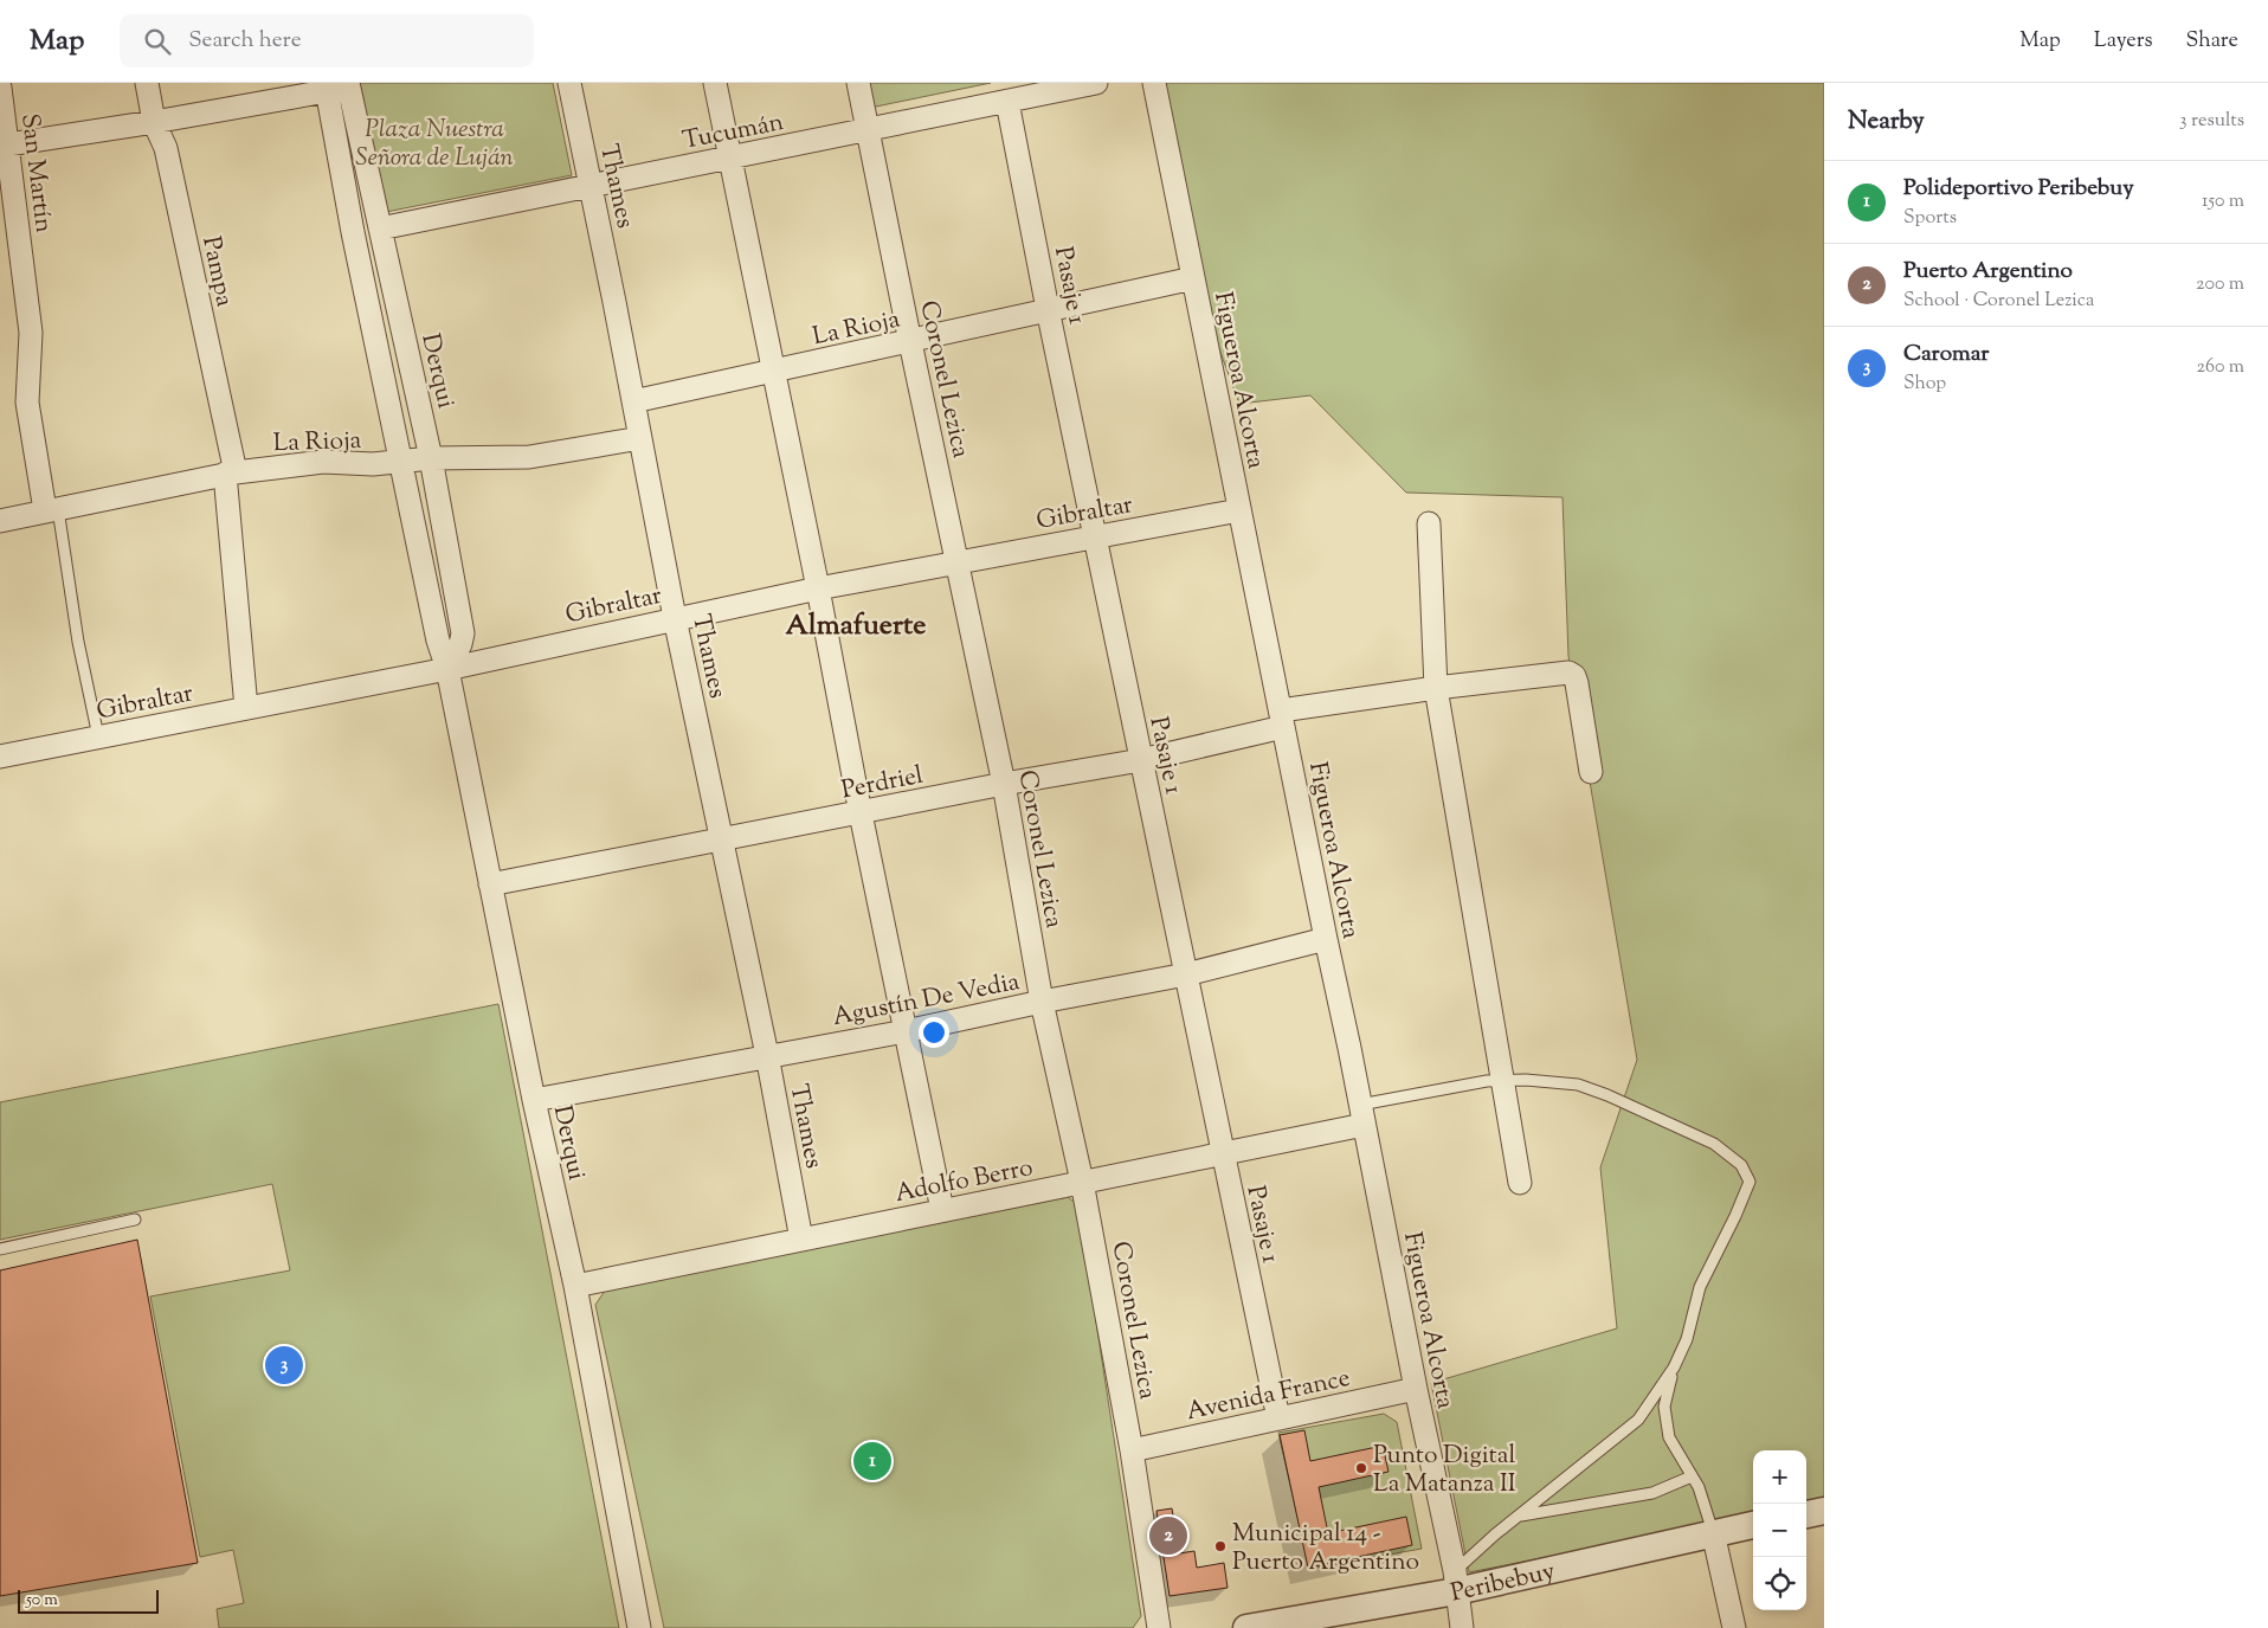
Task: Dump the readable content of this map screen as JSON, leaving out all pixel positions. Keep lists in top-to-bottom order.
{
  "streets": {
    "street": [
      "Tucumán",
      "San Martín",
      "Thames",
      "Pampa",
      "Pasaje 1",
      "La Rioja",
      "Derqui",
      "Coronel Lezica",
      "Figueroa Alcorta",
      "Gibraltar",
      "Perdriel",
      "Agustín De Vedia",
      "Adolfo Berro",
      "Avenida France",
      "Peribebuy"
    ]
  },
  "crossings": [
    ["Tucumán", "Thames"],
    ["Tucumán", "Pasaje 1"],
    ["Tucumán", "Derqui"],
    ["Tucumán", "Coronel Lezica"],
    ["San Martín", "La Rioja"],
    ["Thames", "La Rioja"],
    ["Thames", "Gibraltar"],
    ["Thames", "Perdriel"],
    ["Thames", "Agustín De Vedia"],
    ["Thames", "Adolfo Berro"],
    ["Pampa", "La Rioja"],
    ["Pampa", "Gibraltar"],
    ["Pasaje 1", "La Rioja"],
    ["Pasaje 1", "Gibraltar"],
    ["Pasaje 1", "Perdriel"],
    ["Pasaje 1", "Agustín De Vedia"],
    ["Pasaje 1", "Adolfo Berro"],
    ["Pasaje 1", "Avenida France"],
    ["La Rioja", "Derqui"],
    ["La Rioja", "Coronel Lezica"],
    ["La Rioja", "Figueroa Alcorta"],
    ["Derqui", "Gibraltar"],
    ["Derqui", "Perdriel"],
    ["Derqui", "Agustín De Vedia"],
    ["Derqui", "Adolfo Berro"],
    ["Coronel Lezica", "Gibraltar"],
    ["Coronel Lezica", "Perdriel"],
    ["Coronel Lezica", "Agustín De Vedia"],
    ["Coronel Lezica", "Adolfo Berro"],
    ["Coronel Lezica", "Avenida France"],
    ["Figueroa Alcorta", "Gibraltar"],
    ["Figueroa Alcorta", "Perdriel"],
    ["Figueroa Alcorta", "Agustín De Vedia"],
    ["Figueroa Alcorta", "Adolfo Berro"],
    ["Figueroa Alcorta", "Avenida France"],
    ["Figueroa Alcorta", "Peribebuy"]
  ],
  "districts": ["Almafuerte"],
  "parks": ["Plaza Nuestra Señora de Luján"],
  "places": ["Punto Digital La Matanza II", "Municipal 14 - Puerto Argentino"],
  "scale_bar": "50 m",
  "page": {
    "header": "Map",
    "search": "Search here",
    "nav": ["Map", "Layers", "Share"],
    "heading": ["Nearby", "3 results"],
    "list": [
      {
        "mark": "1",
        "name": "Polideportivo Peribebuy",
        "note": "Sports",
        "value": "150 m"
      },
      {
        "mark": "2",
        "name": "Puerto Argentino",
        "note": "School · Coronel Lezica",
        "value": "200 m"
      },
      {
        "mark": "3",
        "name": "Caromar",
        "note": "Shop",
        "value": "260 m"
      }
    ],
    "pins": ["3", "1", "2"],
    "map_buttons": ["+", "−"],
    "scale": "50 m"
  }
}
